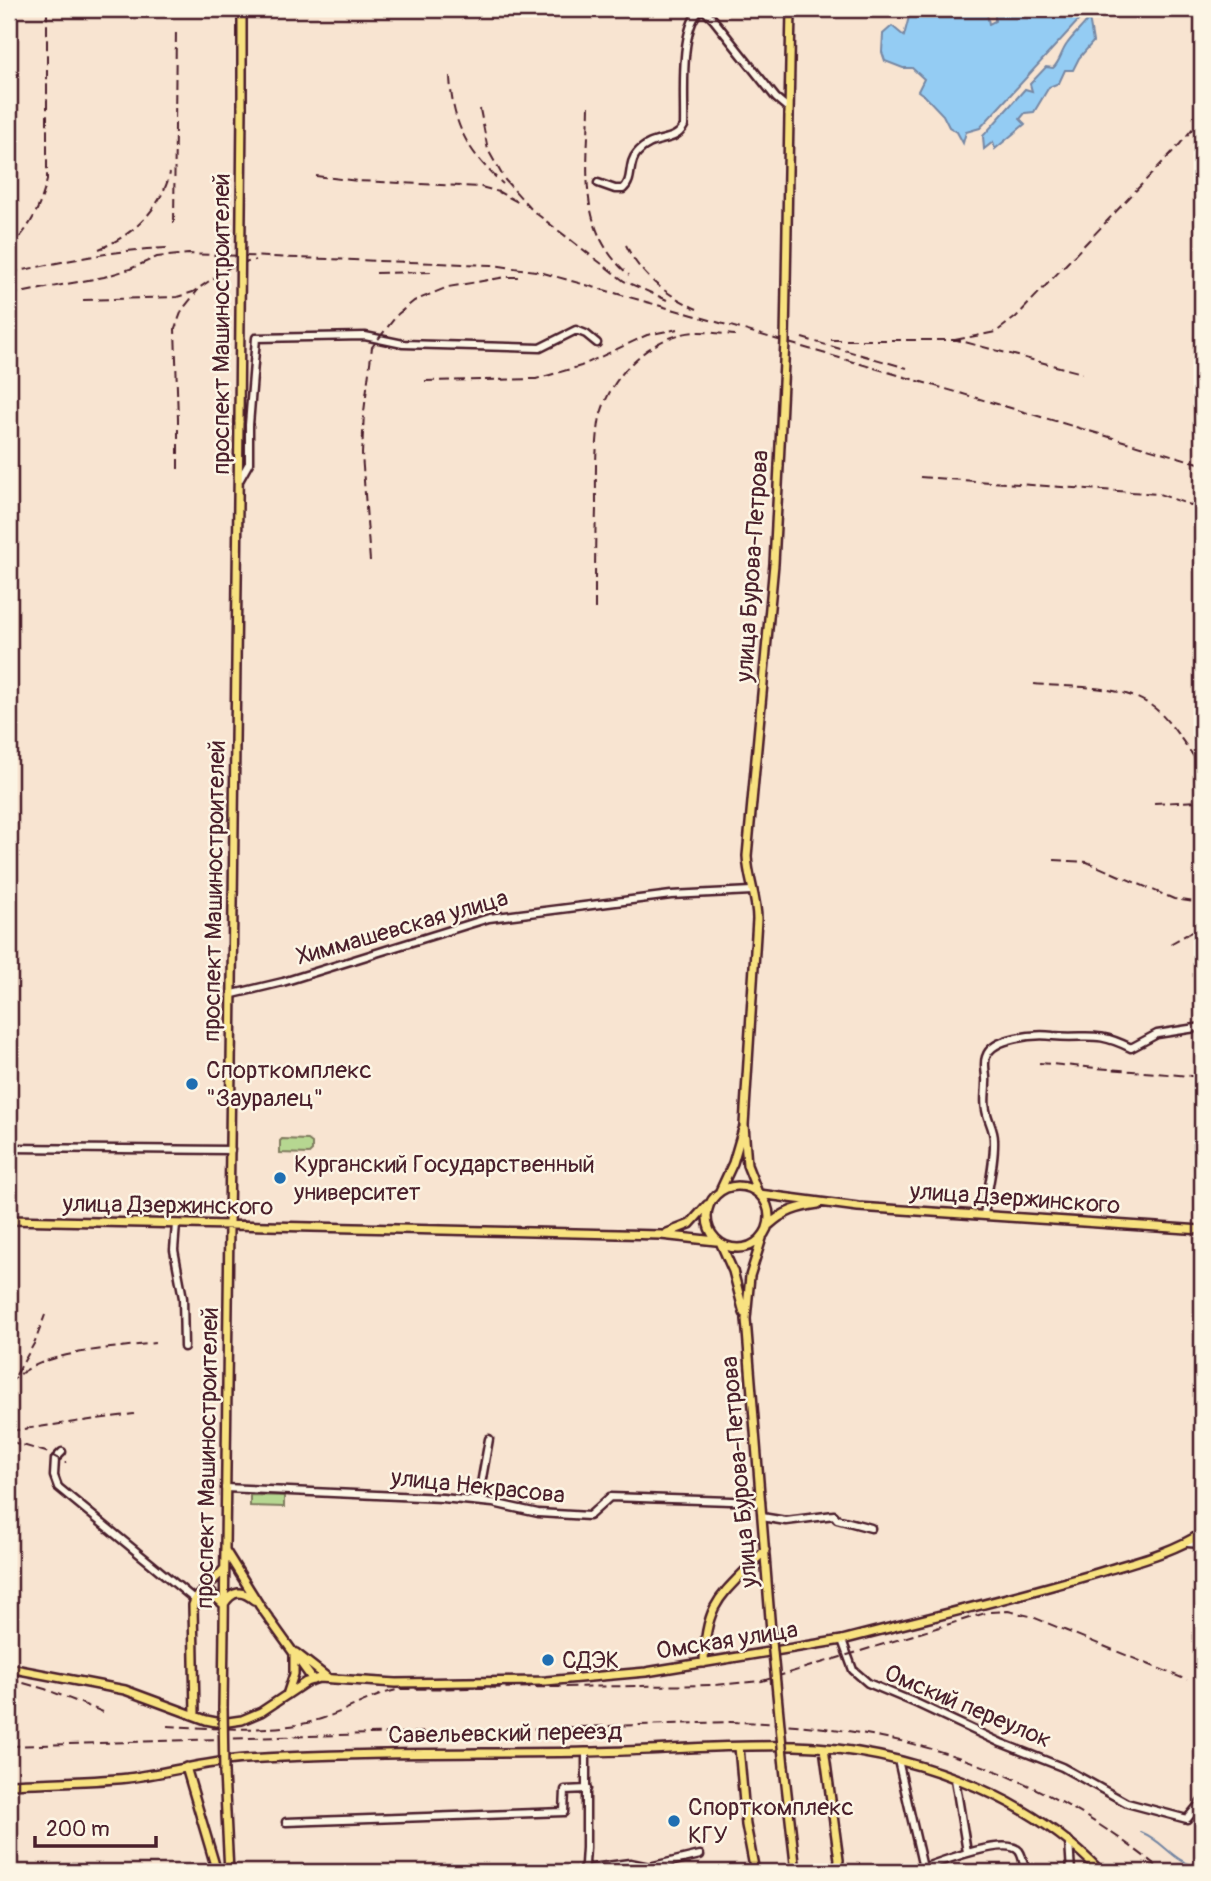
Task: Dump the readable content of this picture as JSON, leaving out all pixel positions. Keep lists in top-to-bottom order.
{
  "streets": {
    "main road": [
      "проспект Машиностроителей",
      "улица Бурова-Петрова",
      "улица Дзержинского",
      "Омская улица",
      "Савельевский переезд"
    ],
    "street": ["Химмашевская улица", "улица Некрасова", "Омский переулок"]
  },
  "crossings": [
    ["проспект Машиностроителей", "Химмашевская улица"],
    ["проспект Машиностроителей", "улица Дзержинского"],
    ["проспект Машиностроителей", "улица Некрасова"],
    ["улица Бурова-Петрова", "Химмашевская улица"],
    ["улица Бурова-Петрова", "улица Дзержинского"],
    ["улица Бурова-Петрова", "улица Некрасова"],
    ["Омская улица", "Омский переулок"]
  ],
  "places": [
    "Спорткомплекс \"Зауралец\"",
    "Курганский Государственный университет",
    "СДЭК",
    "Спорткомплекс КГУ"
  ],
  "scale_bar": "200 m"
}
